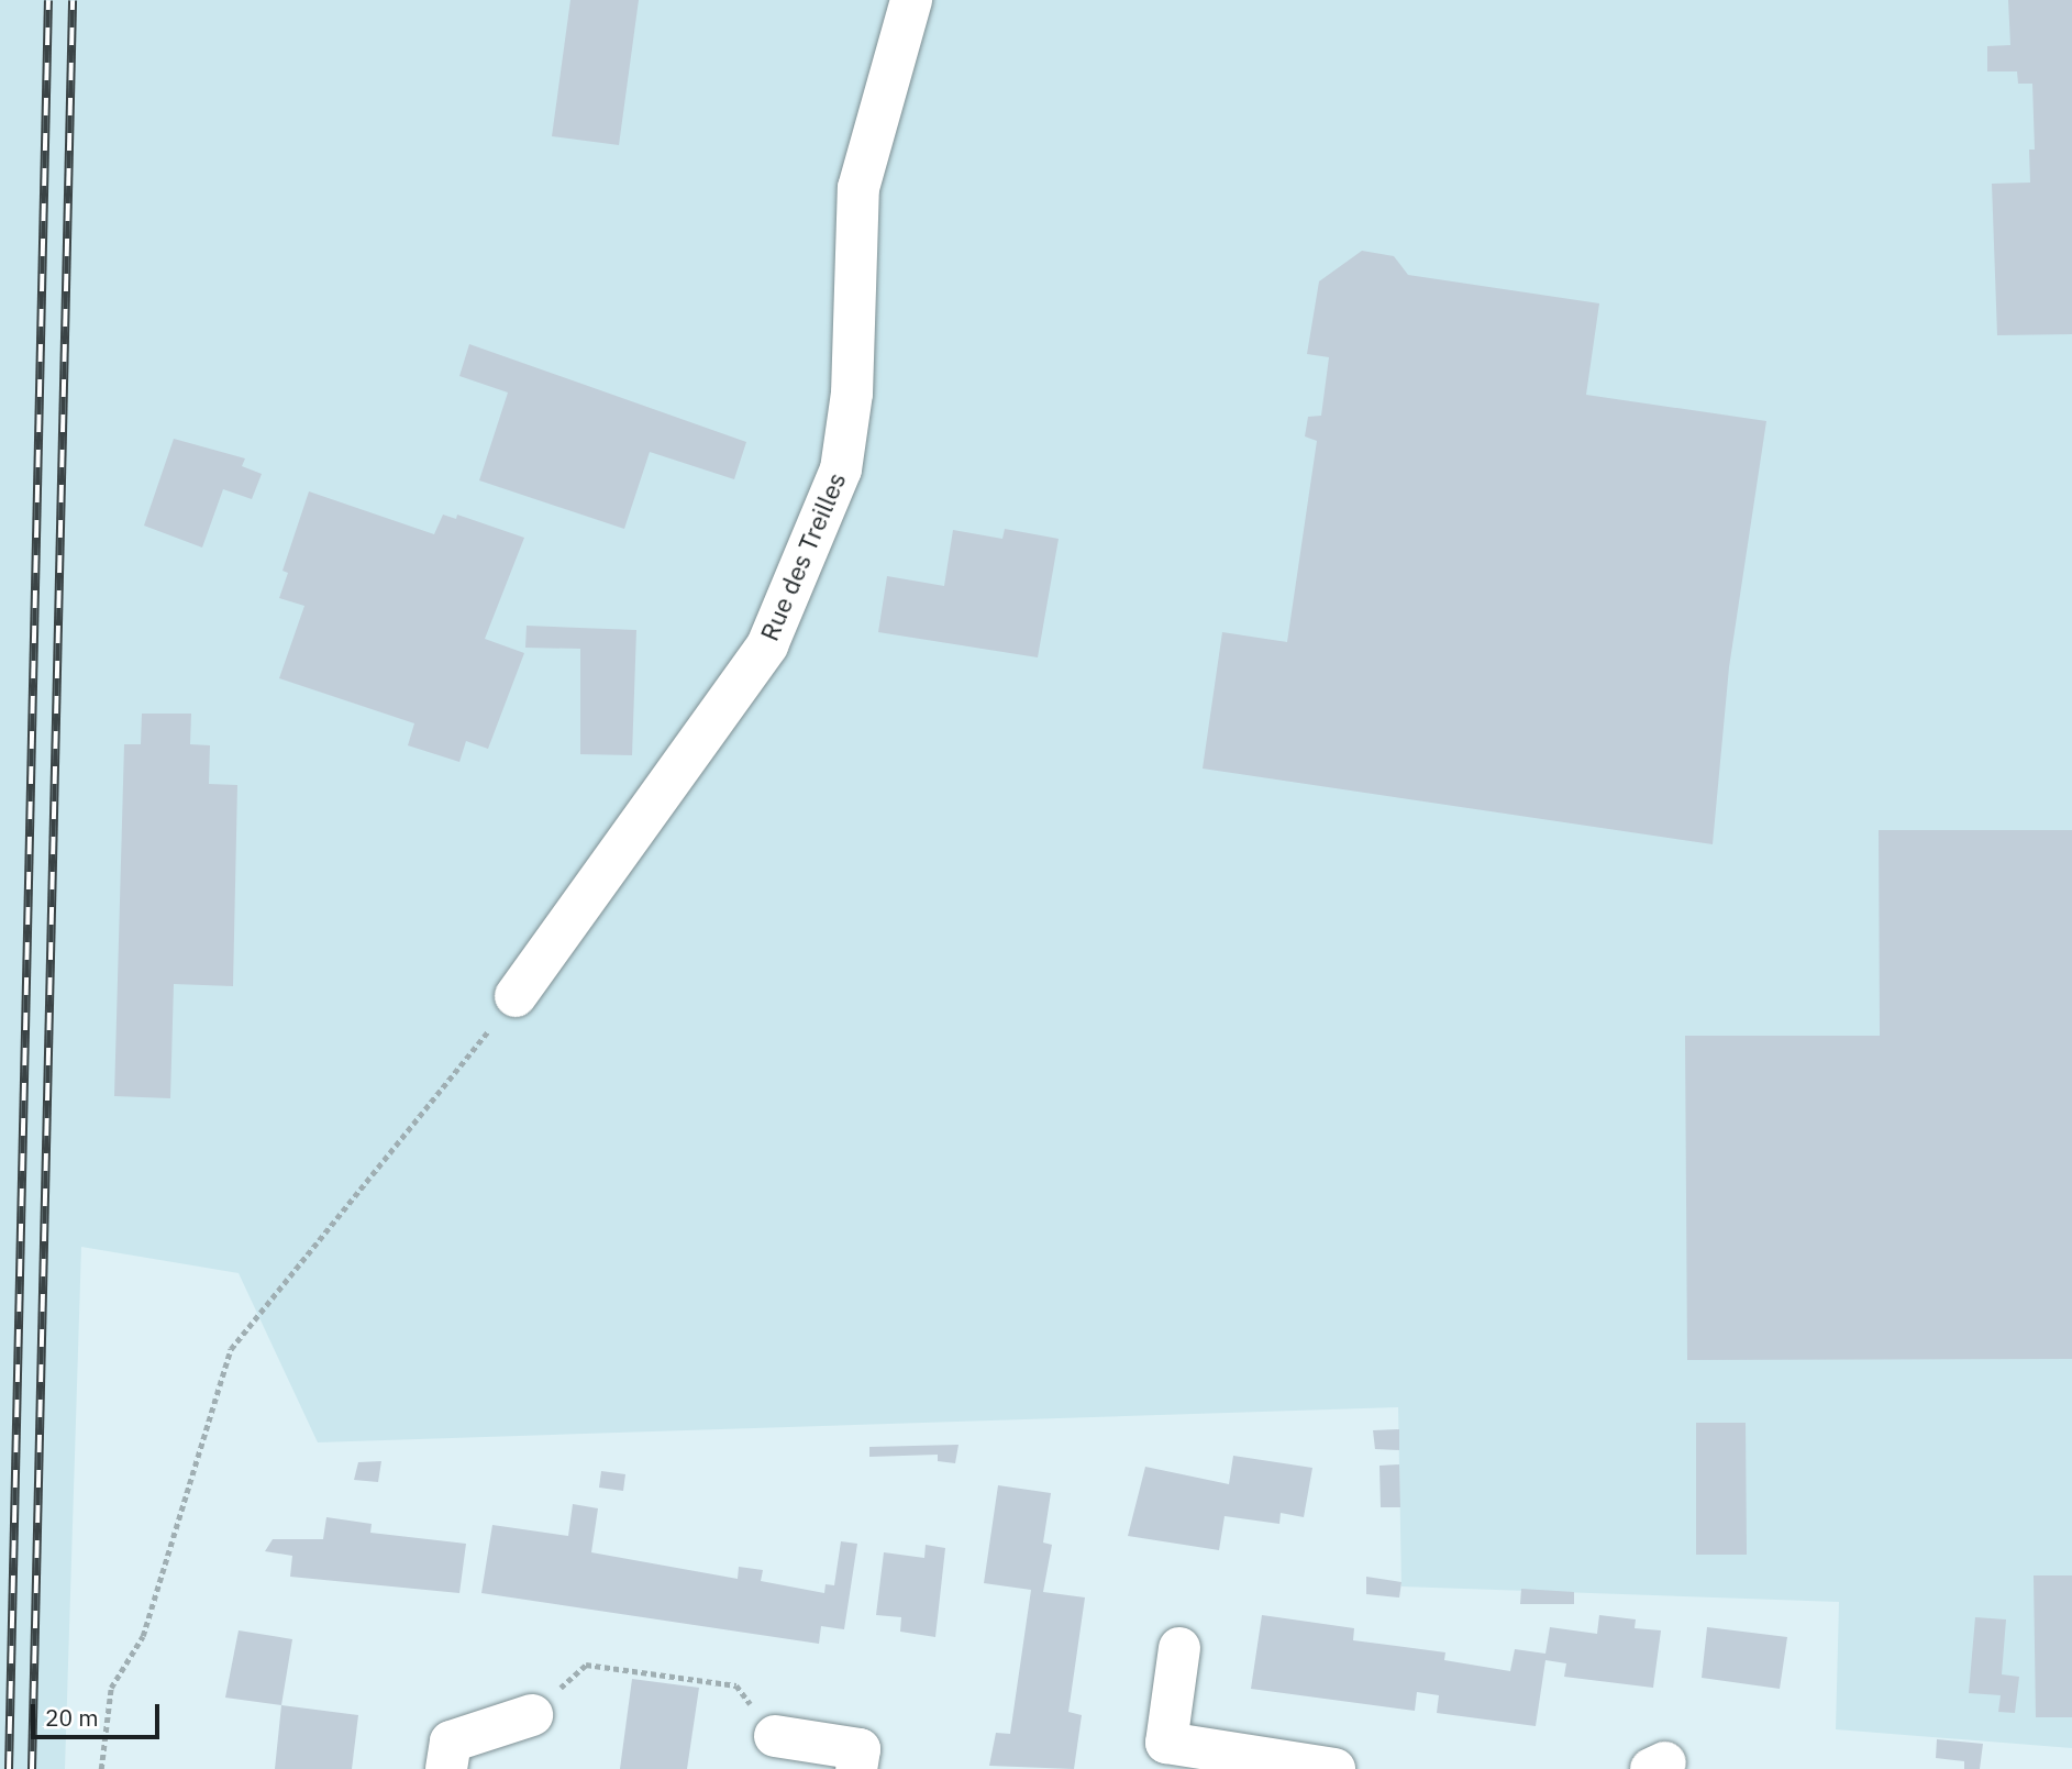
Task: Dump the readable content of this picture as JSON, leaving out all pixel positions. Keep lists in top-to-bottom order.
{
  "streets": {
    "street": ["Rue des Treilles"]
  },
  "scale_bar": "20 m"
}
